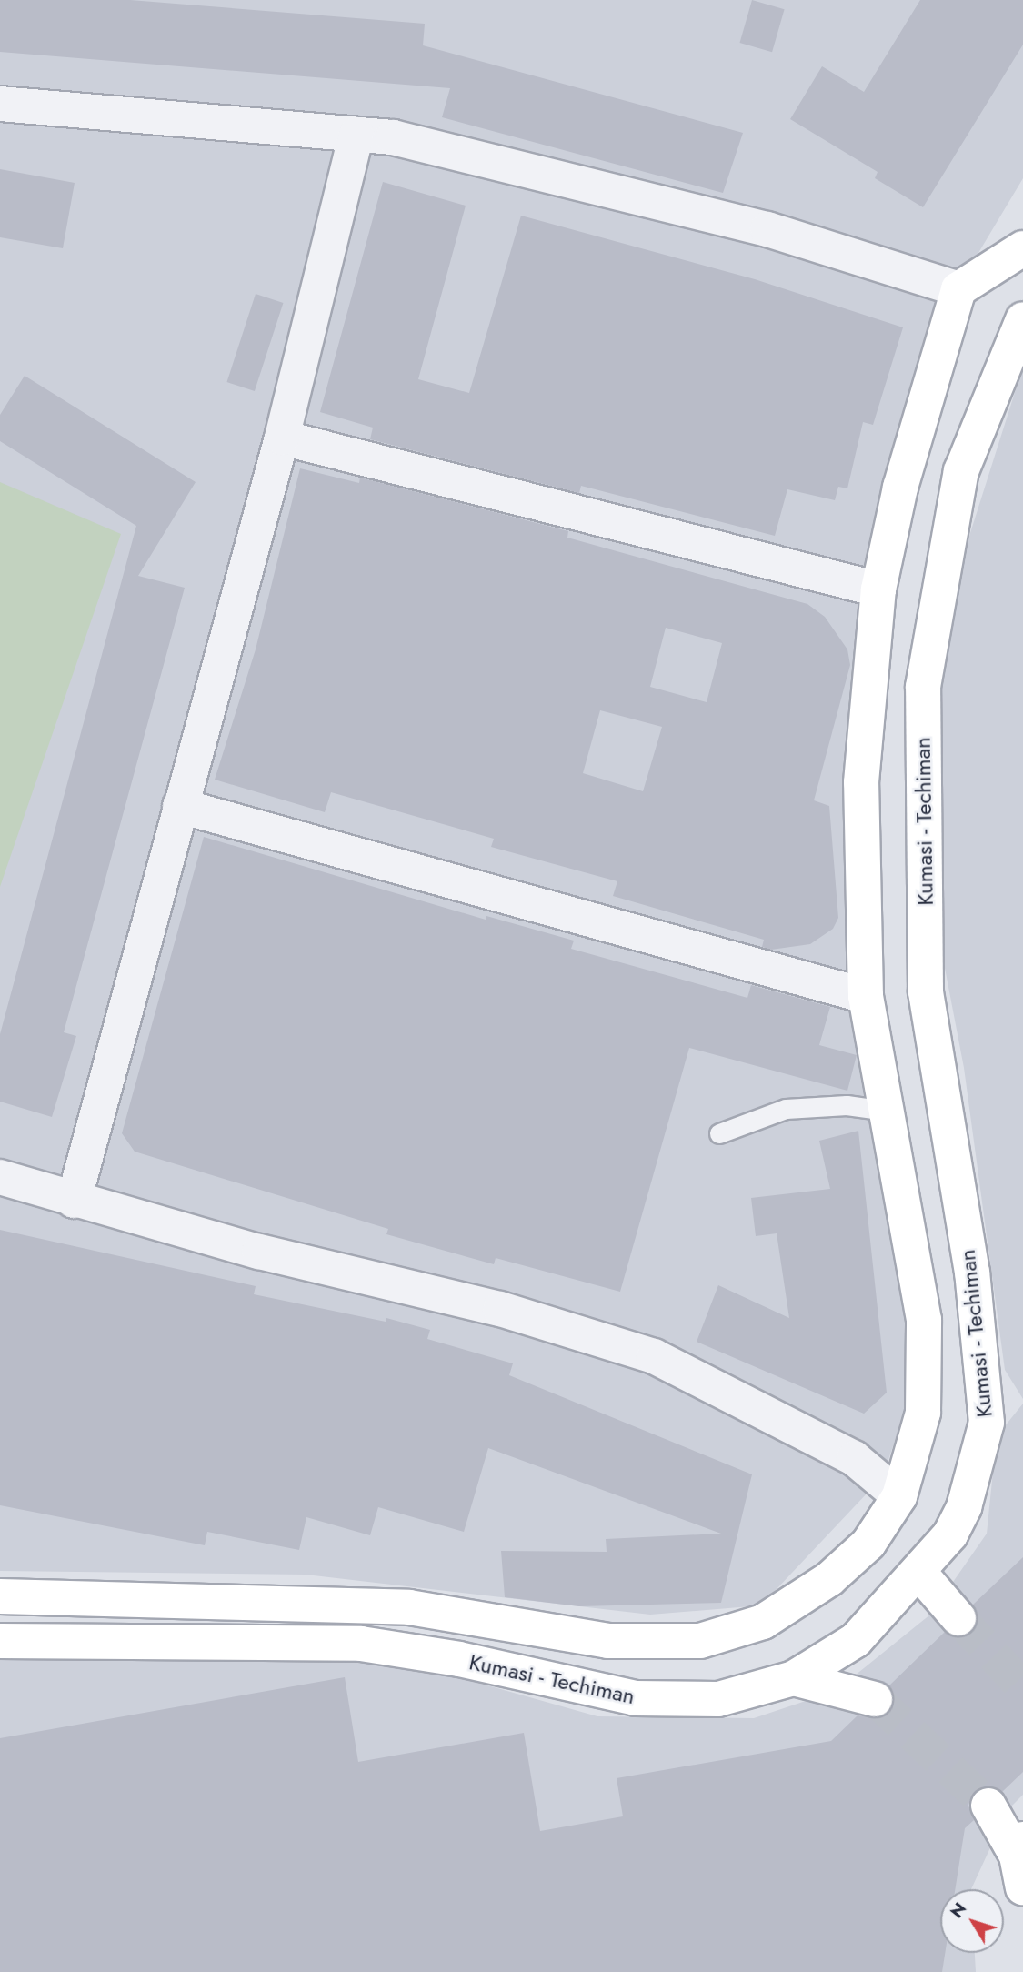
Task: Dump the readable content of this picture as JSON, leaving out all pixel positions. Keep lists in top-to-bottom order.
{
  "streets": {
    "main road": ["Kumasi - Techiman"]
  },
  "north": "top left"
}
